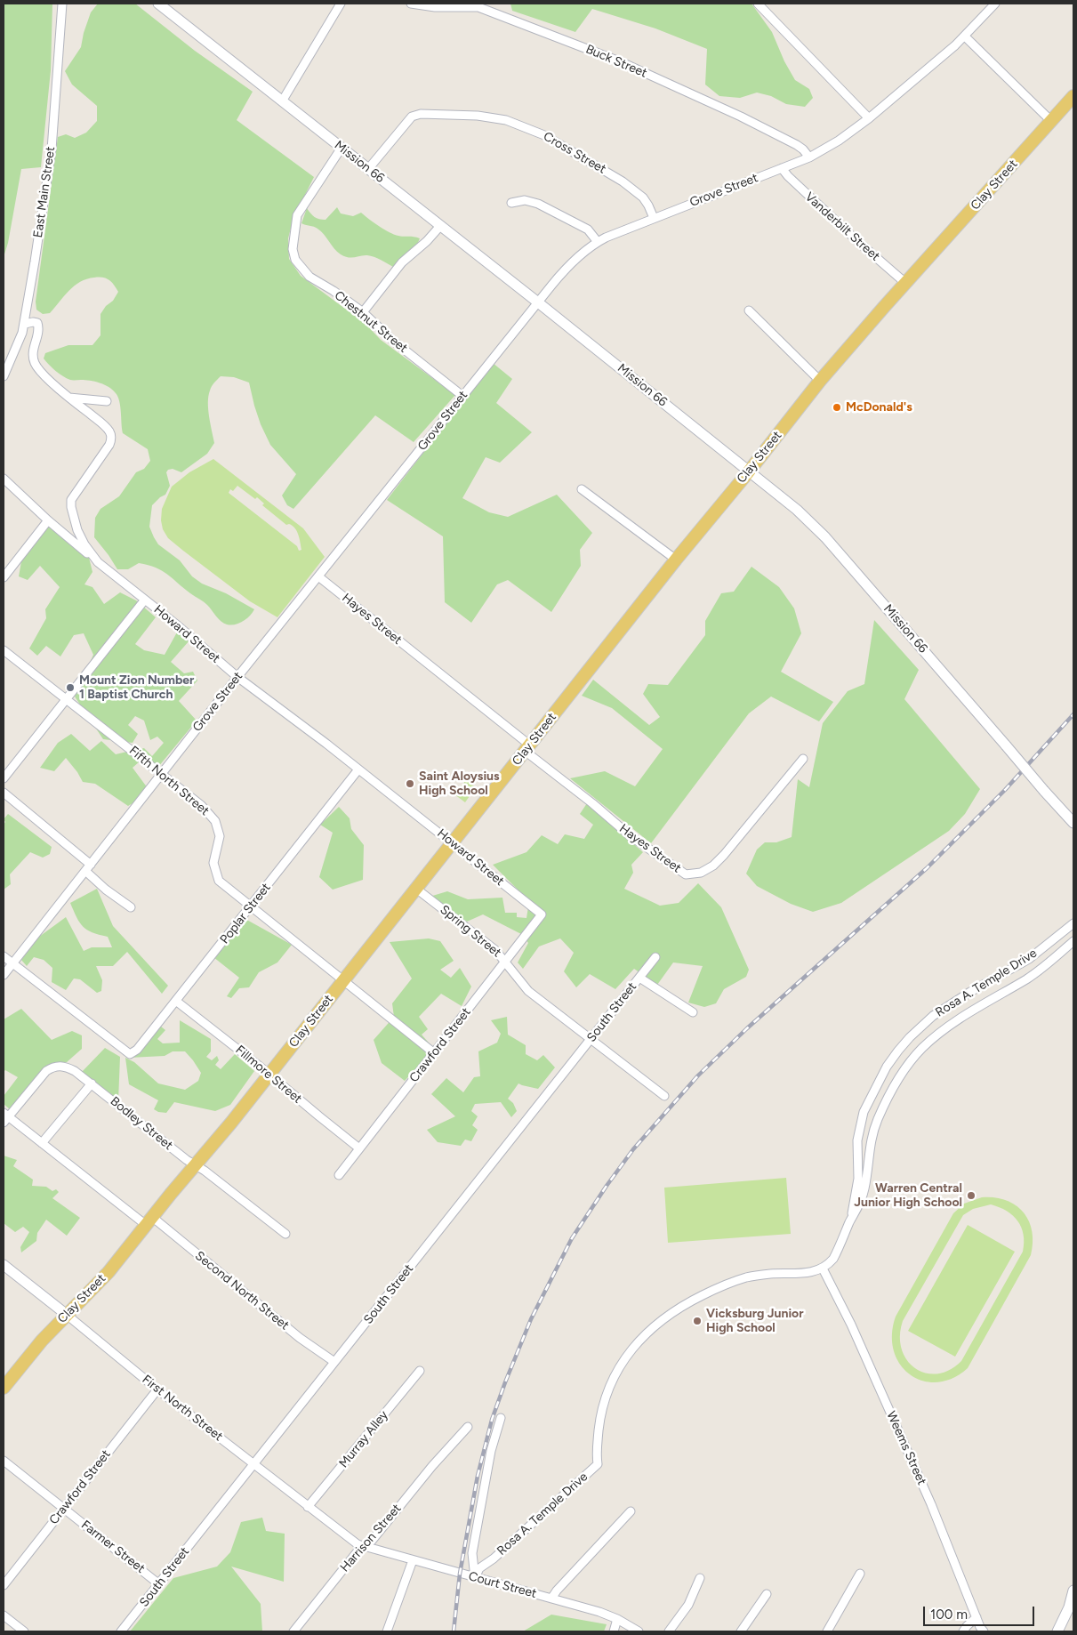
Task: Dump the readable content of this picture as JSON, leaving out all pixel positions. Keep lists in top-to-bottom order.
{
  "streets": {
    "main road": ["Clay Street"],
    "street": [
      "Buck Street",
      "Cross Street",
      "Mission 66",
      "Grove Street",
      "East Main Street",
      "Vanderbilt Street",
      "Chestnut Street",
      "Hayes Street",
      "Howard Street",
      "Fifth North Street",
      "Poplar Street",
      "Spring Street",
      "Rosa A. Temple Drive",
      "South Street",
      "Crawford Street",
      "Fillmore Street",
      "Bodley Street",
      "Second North Street",
      "First North Street",
      "Murray Alley",
      "Weems Street",
      "Harrison Street",
      "Farmer Street",
      "Court Street"
    ]
  },
  "crossings": [
    ["Buck Street", "Grove Street"],
    ["Cross Street", "Mission 66"],
    ["Cross Street", "Grove Street"],
    ["Mission 66", "Clay Street"],
    ["Mission 66", "Grove Street"],
    ["Mission 66", "Chestnut Street"],
    ["Clay Street", "Vanderbilt Street"],
    ["Clay Street", "Hayes Street"],
    ["Clay Street", "Howard Street"],
    ["Clay Street", "Fifth North Street"],
    ["Clay Street", "Spring Street"],
    ["Clay Street", "Fillmore Street"],
    ["Clay Street", "Bodley Street"],
    ["Clay Street", "Second North Street"],
    ["Clay Street", "First North Street"],
    ["Grove Street", "Vanderbilt Street"],
    ["Grove Street", "Chestnut Street"],
    ["Grove Street", "Hayes Street"],
    ["Grove Street", "Howard Street"],
    ["Grove Street", "Fifth North Street"],
    ["Grove Street", "Poplar Street"],
    ["East Main Street", "Howard Street"],
    ["Howard Street", "Poplar Street"],
    ["Howard Street", "Crawford Street"],
    ["Fifth North Street", "Poplar Street"],
    ["Fifth North Street", "Crawford Street"],
    ["Poplar Street", "Fillmore Street"],
    ["Spring Street", "South Street"],
    ["Spring Street", "Crawford Street"],
    ["Rosa A. Temple Drive", "Weems Street"],
    ["Rosa A. Temple Drive", "Court Street"],
    ["South Street", "Second North Street"],
    ["South Street", "First North Street"],
    ["South Street", "Farmer Street"],
    ["Crawford Street", "Fillmore Street"],
    ["Crawford Street", "First North Street"],
    ["Crawford Street", "Farmer Street"],
    ["Bodley Street", "Second North Street"],
    ["First North Street", "Murray Alley"],
    ["First North Street", "Harrison Street"],
    ["First North Street", "Court Street"],
    ["Harrison Street", "Court Street"]
  ],
  "places": [
    "McDonald's",
    "Mount Zion Number 1 Baptist Church",
    "Saint Aloysius High School",
    "Warren Central Junior High School",
    "Vicksburg Junior High School"
  ],
  "scale_bar": "100 m"
}
